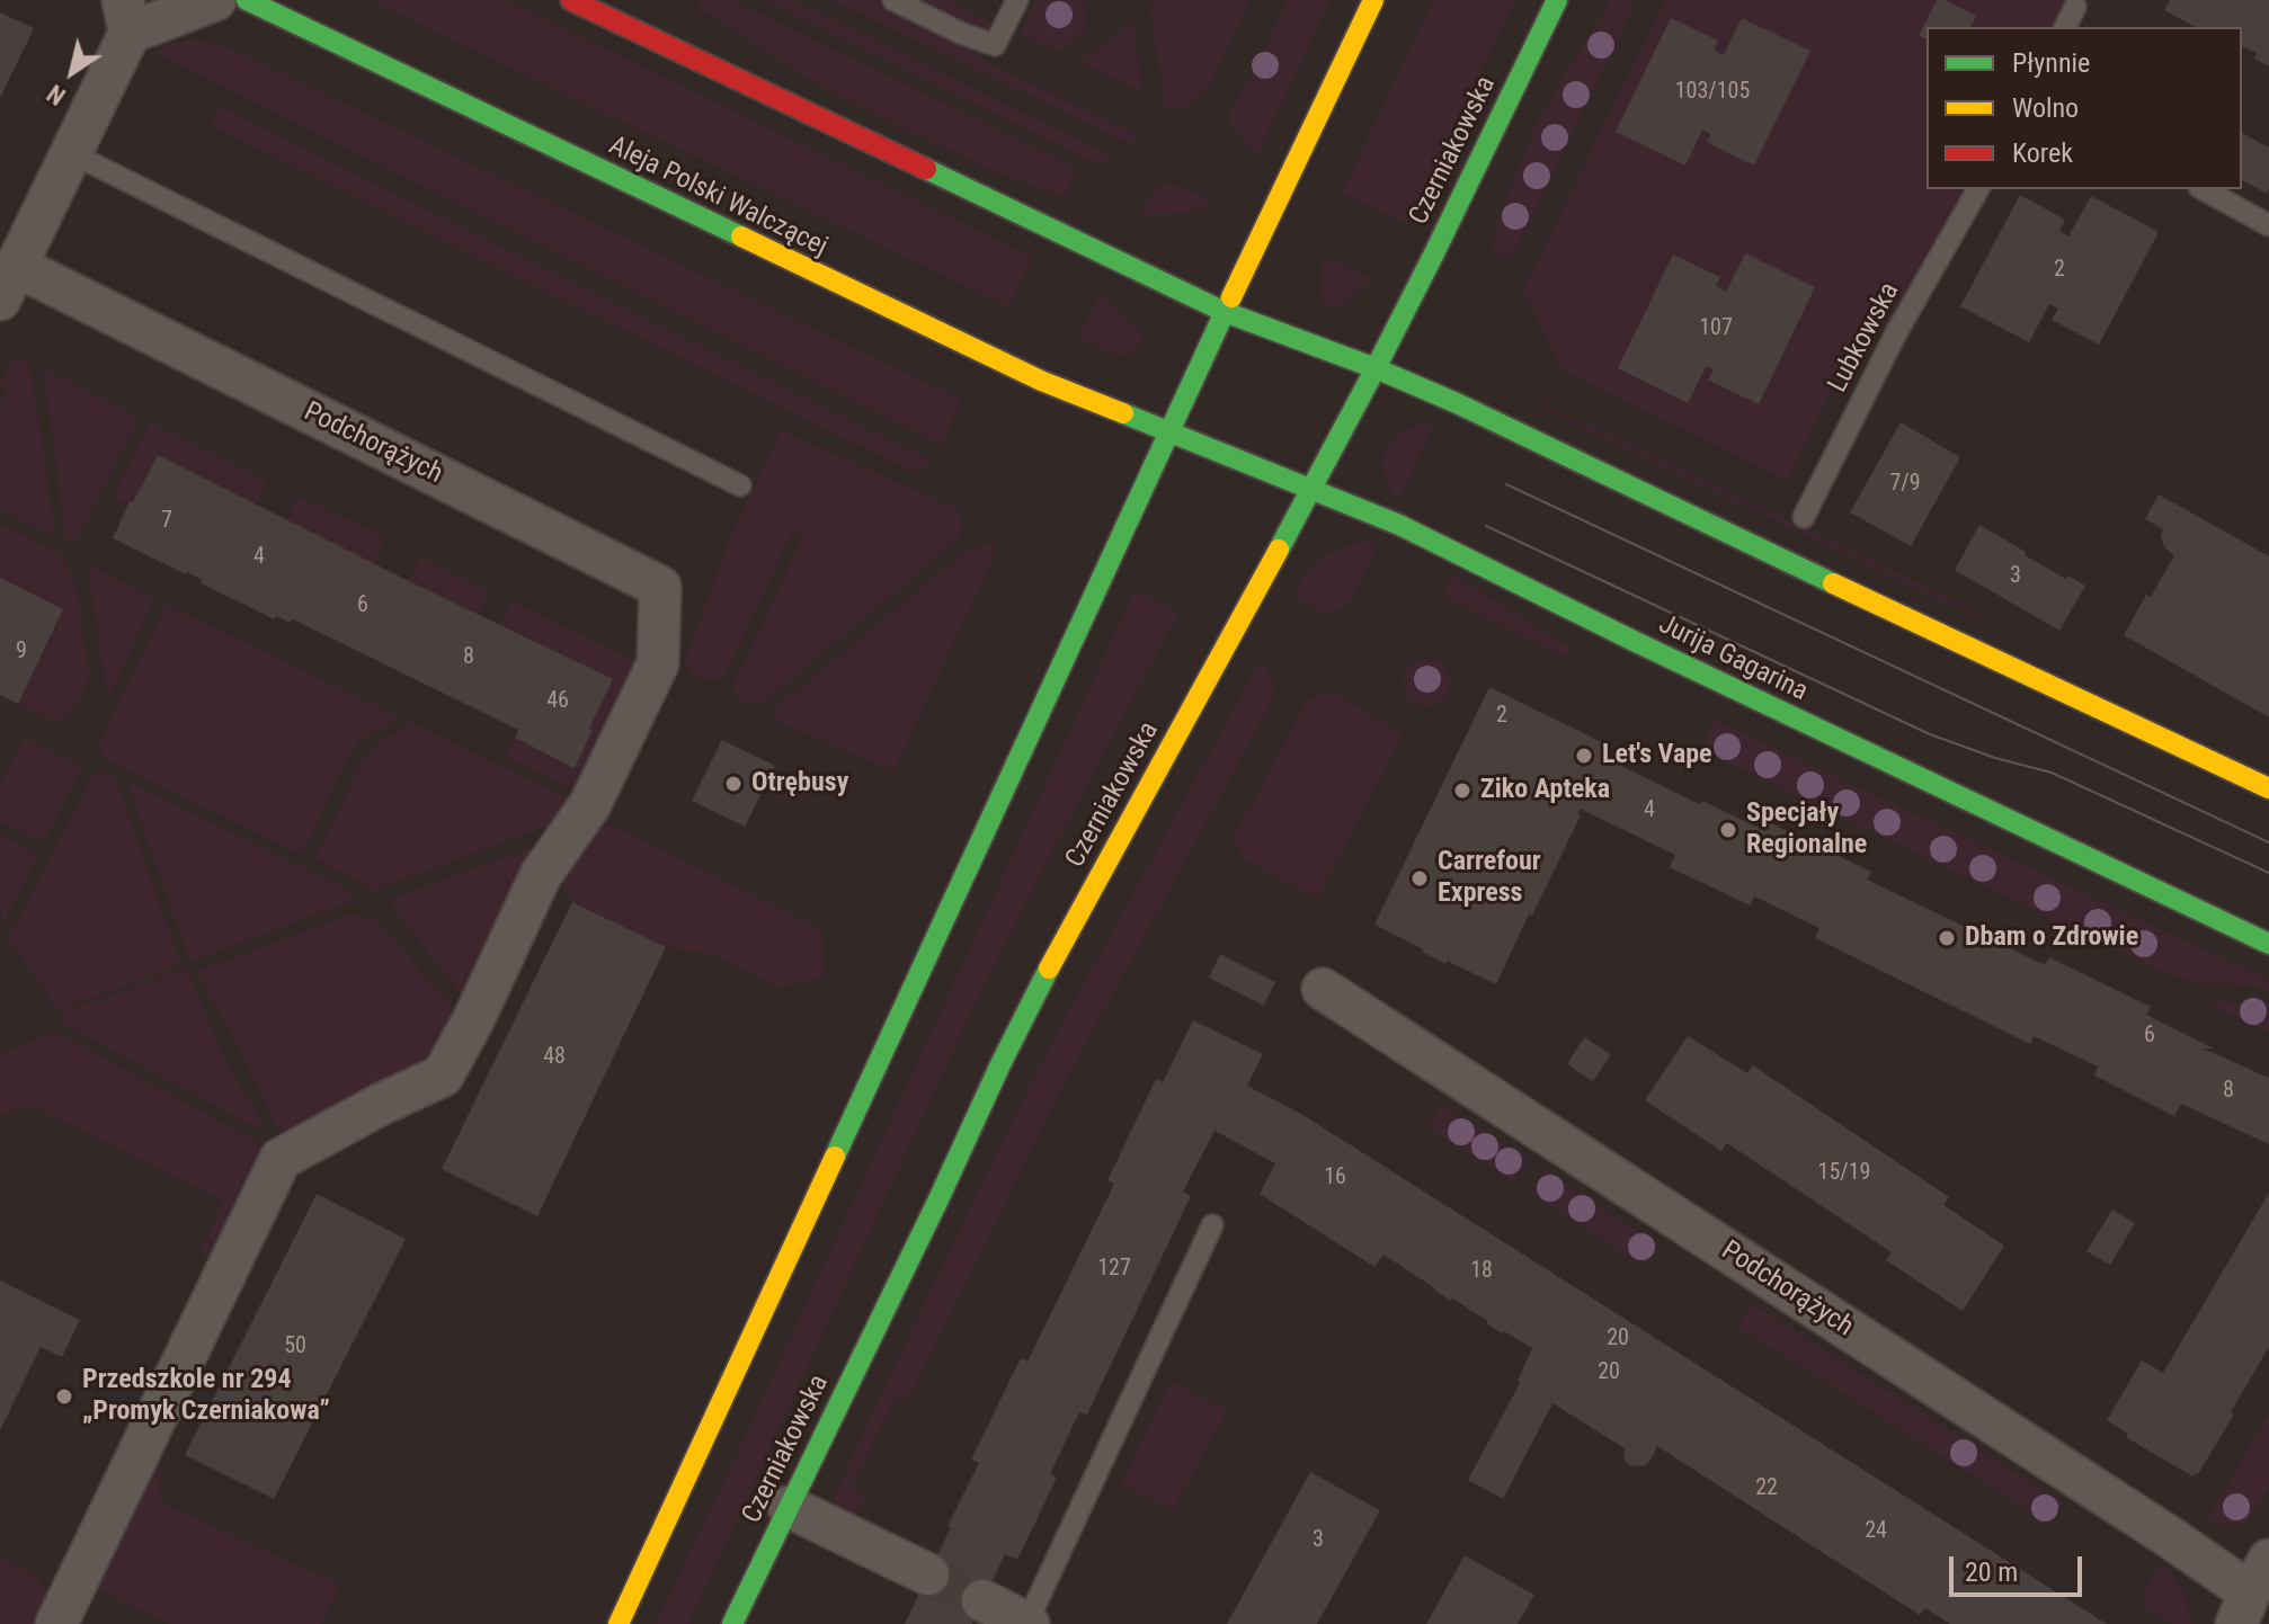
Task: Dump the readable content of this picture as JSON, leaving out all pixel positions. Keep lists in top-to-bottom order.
{
  "streets": {
    "main road": ["Czerniakowska", "Aleja Polski Walczącej", "Jurija Gagarina"],
    "street": ["Podchorążych"],
    "lane": ["Lubkowska"]
  },
  "crossings": [
    ["Czerniakowska", "Jurija Gagarina"],
    ["Aleja Polski Walczącej", "Jurija Gagarina"]
  ],
  "places": [
    "Let's Vape",
    "Otrębusy",
    "Ziko Apteka",
    "Specjały Regionalne",
    "Carrefour Express",
    "Dbam o Zdrowie",
    "Przedszkole nr 294 „Promyk Czerniakowa”"
  ],
  "house_numbers": [
    "103/105",
    "2",
    "107",
    "7/9",
    "7",
    "4",
    "3",
    "6",
    "9",
    "8",
    "46",
    "2",
    "4",
    "6",
    "48",
    "8",
    "15/19",
    "16",
    "127",
    "18",
    "20",
    "50",
    "20",
    "22",
    "24",
    "3"
  ],
  "legend": ["Płynnie", "Wolno", "Korek"],
  "scale_bar": "20 m",
  "north": "bottom left"
}
